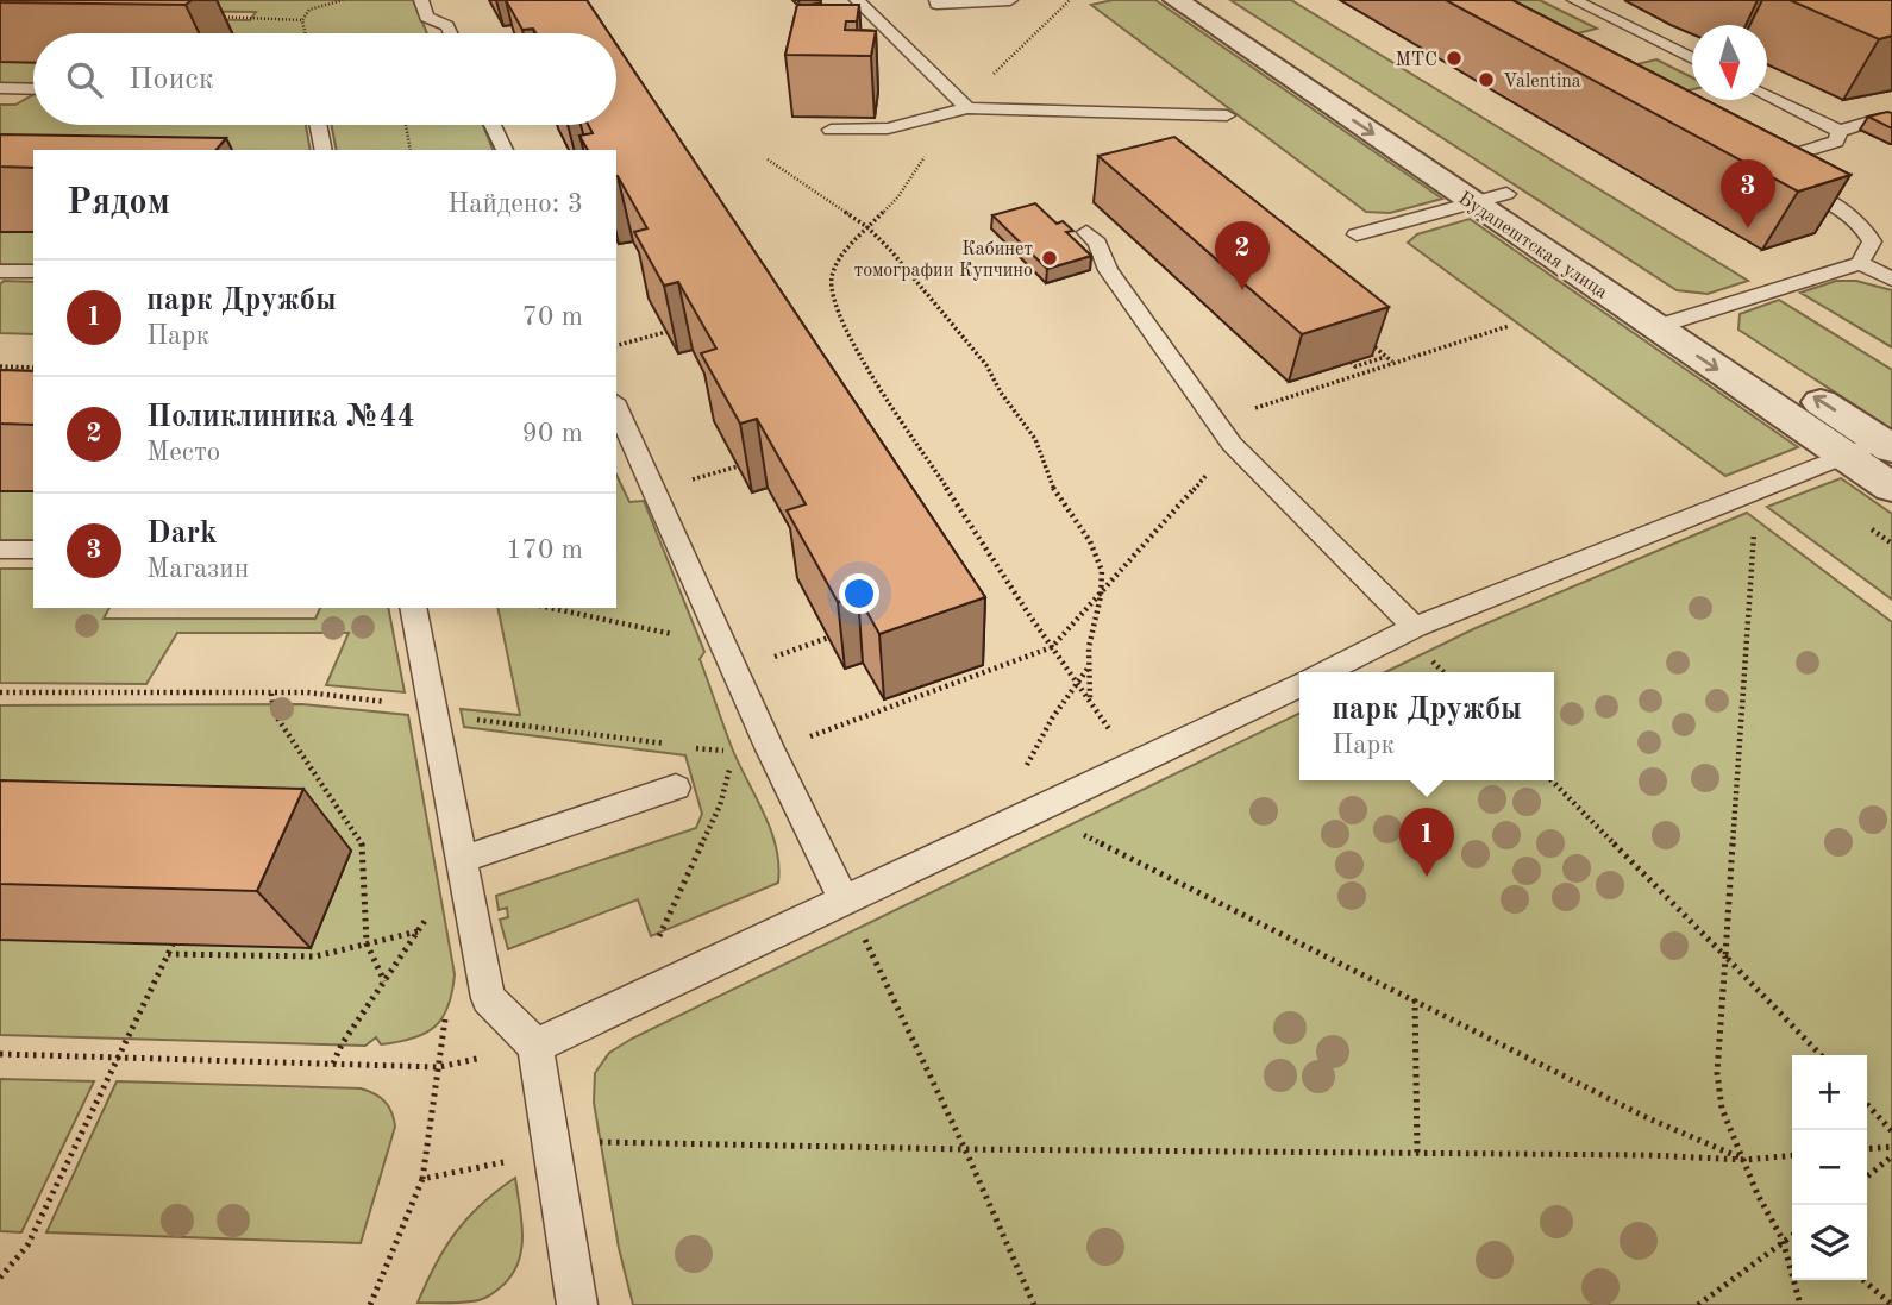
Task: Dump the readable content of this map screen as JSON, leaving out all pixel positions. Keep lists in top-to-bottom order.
{
  "streets": {
    "street": ["Будапештская улица"]
  },
  "places": ["МТС", "Valentina", "Кабинет томографии Купчино"],
  "north": "bottom",
  "page": {
    "search": "Поиск",
    "heading": ["Рядом", "Найдено: 3"],
    "pins": ["3", "2", "1"],
    "list": [
      {
        "mark": "1",
        "name": "парк Дружбы",
        "note": "Парк",
        "value": "70 m"
      },
      {
        "mark": "2",
        "name": "Поликлиника №44",
        "note": "Место",
        "value": "90 m"
      },
      {
        "mark": "3",
        "name": "Dark",
        "note": "Магазин",
        "value": "170 m"
      }
    ],
    "popup": ["парк Дружбы", "Парк"],
    "map_buttons": ["+", "−"]
  }
}
